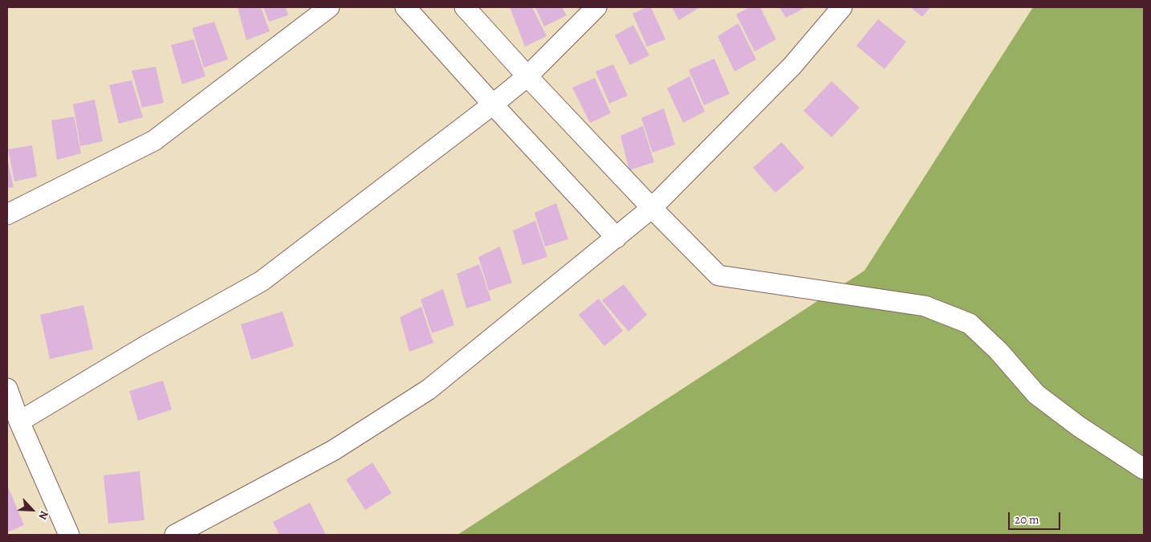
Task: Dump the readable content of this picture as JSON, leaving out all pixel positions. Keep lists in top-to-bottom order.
{
  "scale_bar": "20 m",
  "north": "bottom right"
}
